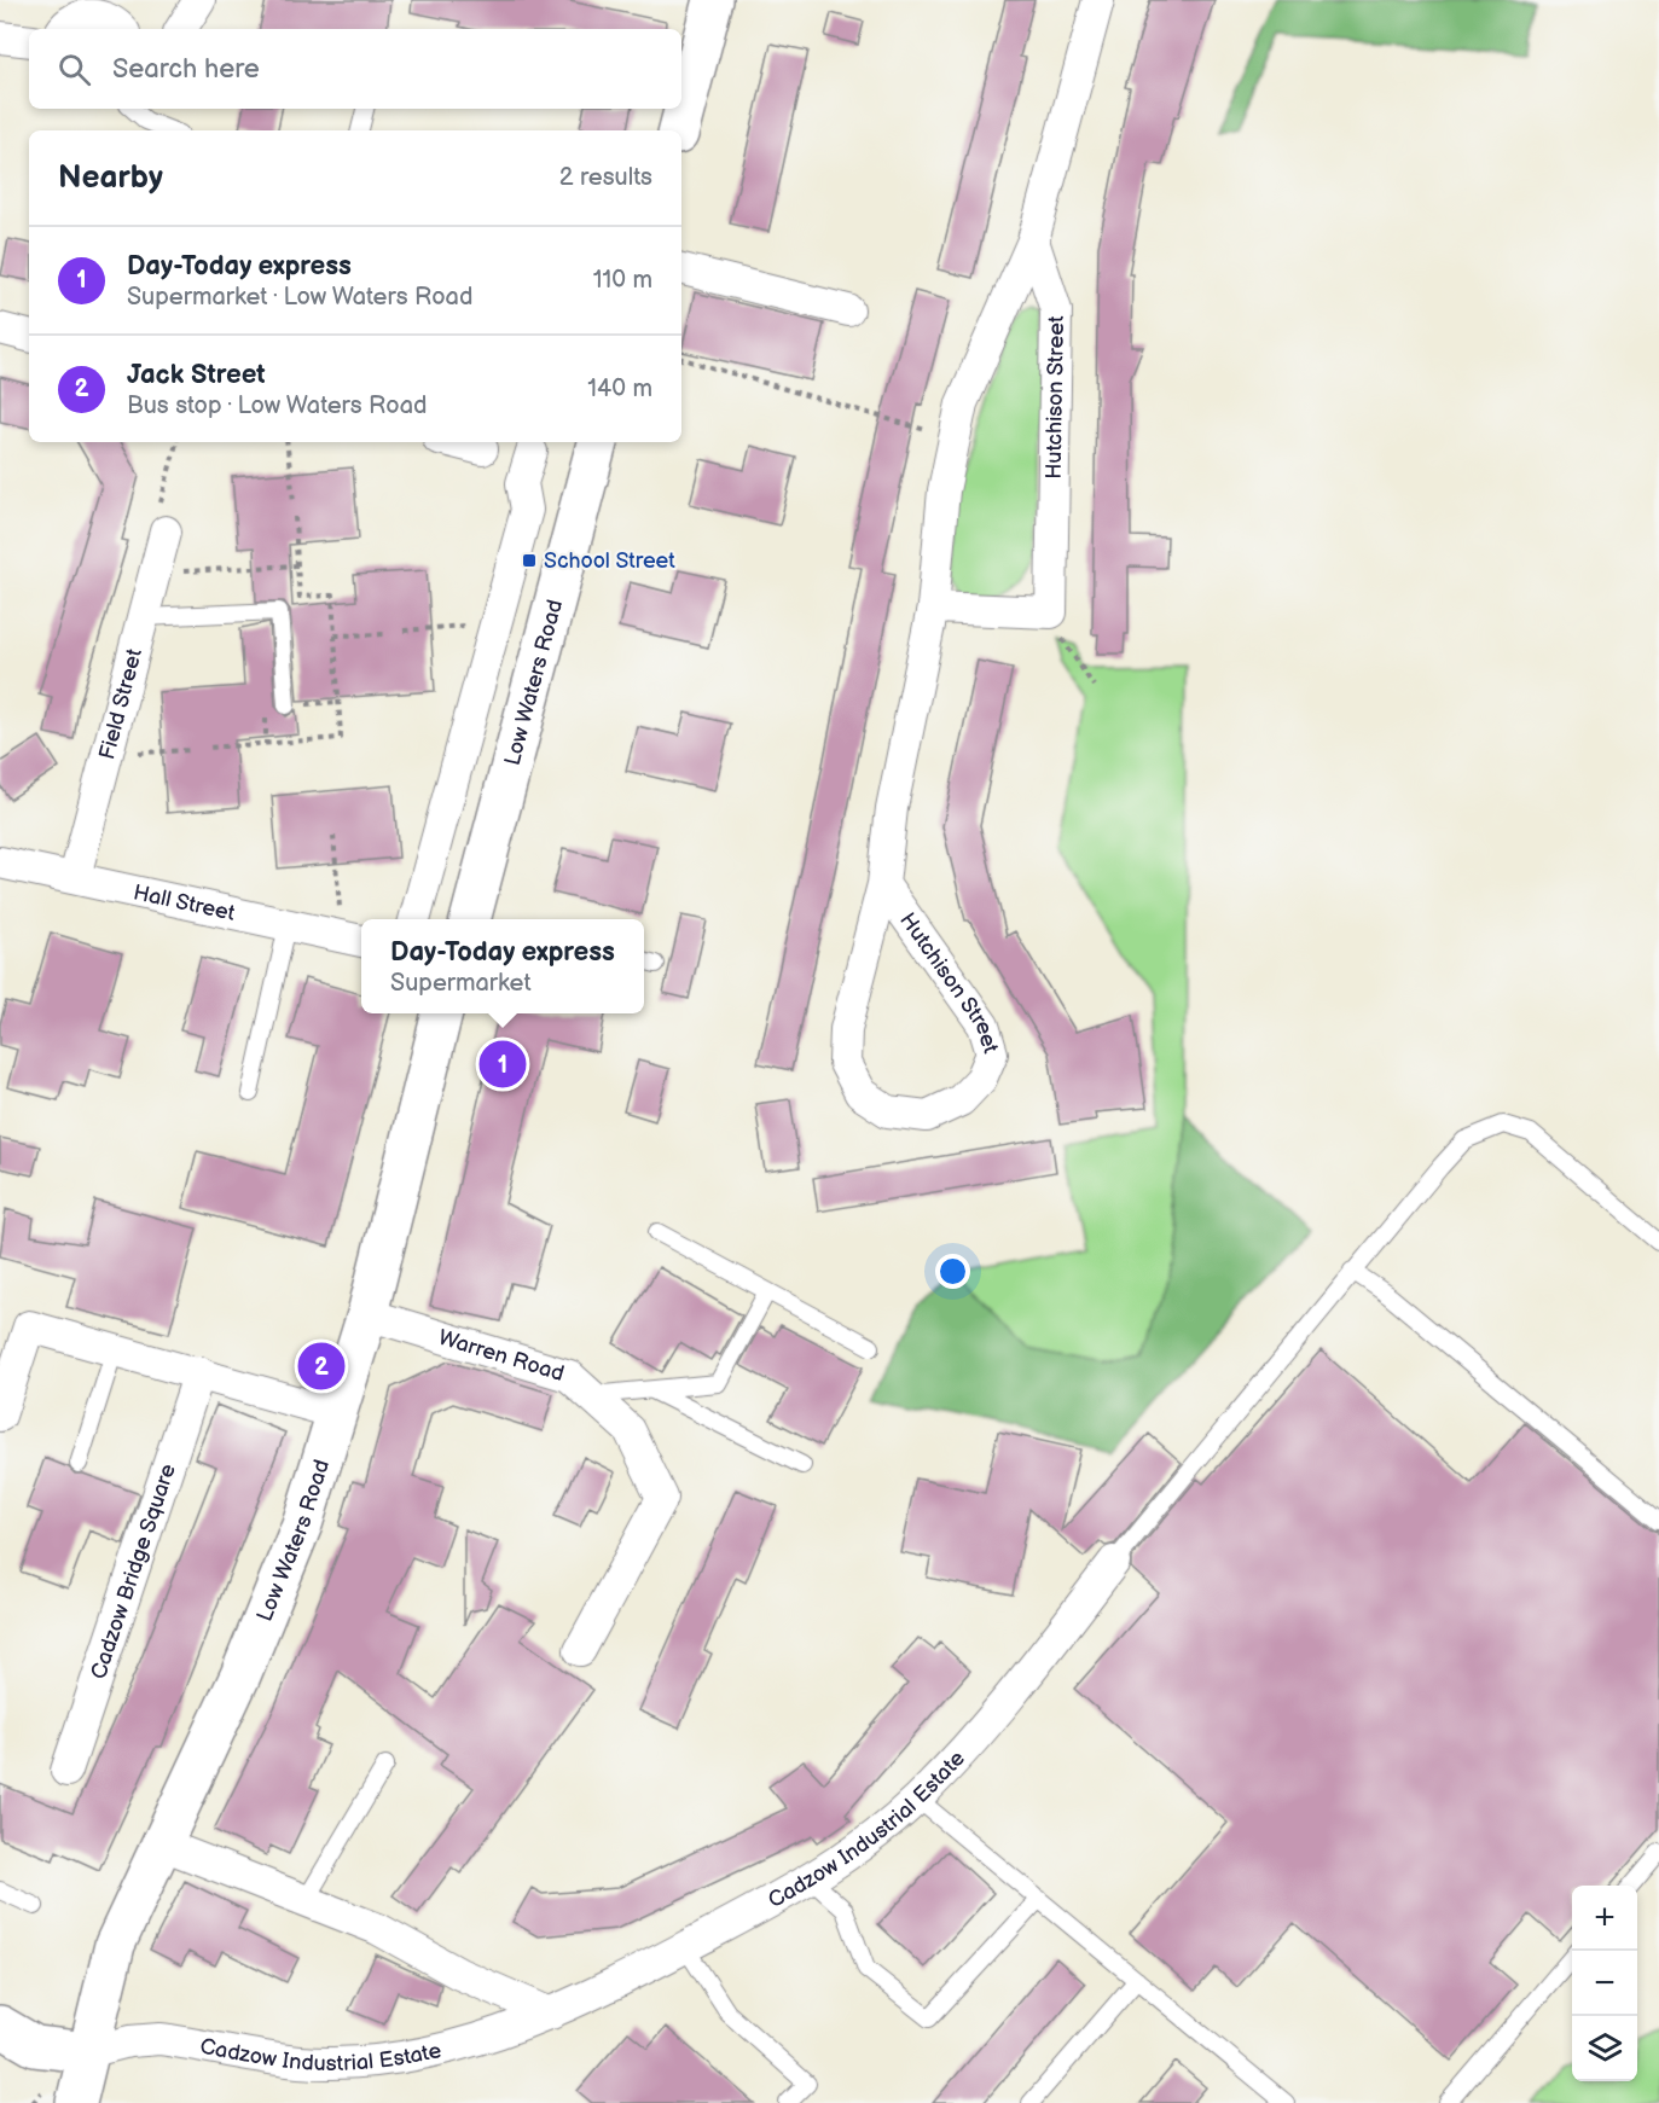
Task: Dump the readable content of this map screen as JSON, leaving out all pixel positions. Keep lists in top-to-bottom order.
{
  "streets": {
    "main road": ["Low Waters Road"],
    "street": [
      "Hutchison Street",
      "Field Street",
      "Hall Street",
      "Warren Road",
      "Cadzow Bridge Square",
      "Cadzow Industrial Estate"
    ]
  },
  "crossings": [
    ["Low Waters Road", "Warren Road"],
    ["Low Waters Road", "Cadzow Industrial Estate"],
    ["Field Street", "Hall Street"]
  ],
  "places": {
    "transit": ["School Street"]
  },
  "page": {
    "search": "Search here",
    "heading": ["Nearby", "2 results"],
    "list": [
      {
        "mark": "1",
        "name": "Day-Today express",
        "note": "Supermarket · Low Waters Road",
        "value": "110 m"
      },
      {
        "mark": "2",
        "name": "Jack Street",
        "note": "Bus stop · Low Waters Road",
        "value": "140 m"
      }
    ],
    "popup": ["Day-Today express", "Supermarket"],
    "pins": ["1", "2"],
    "map_buttons": ["+", "−"]
  }
}
